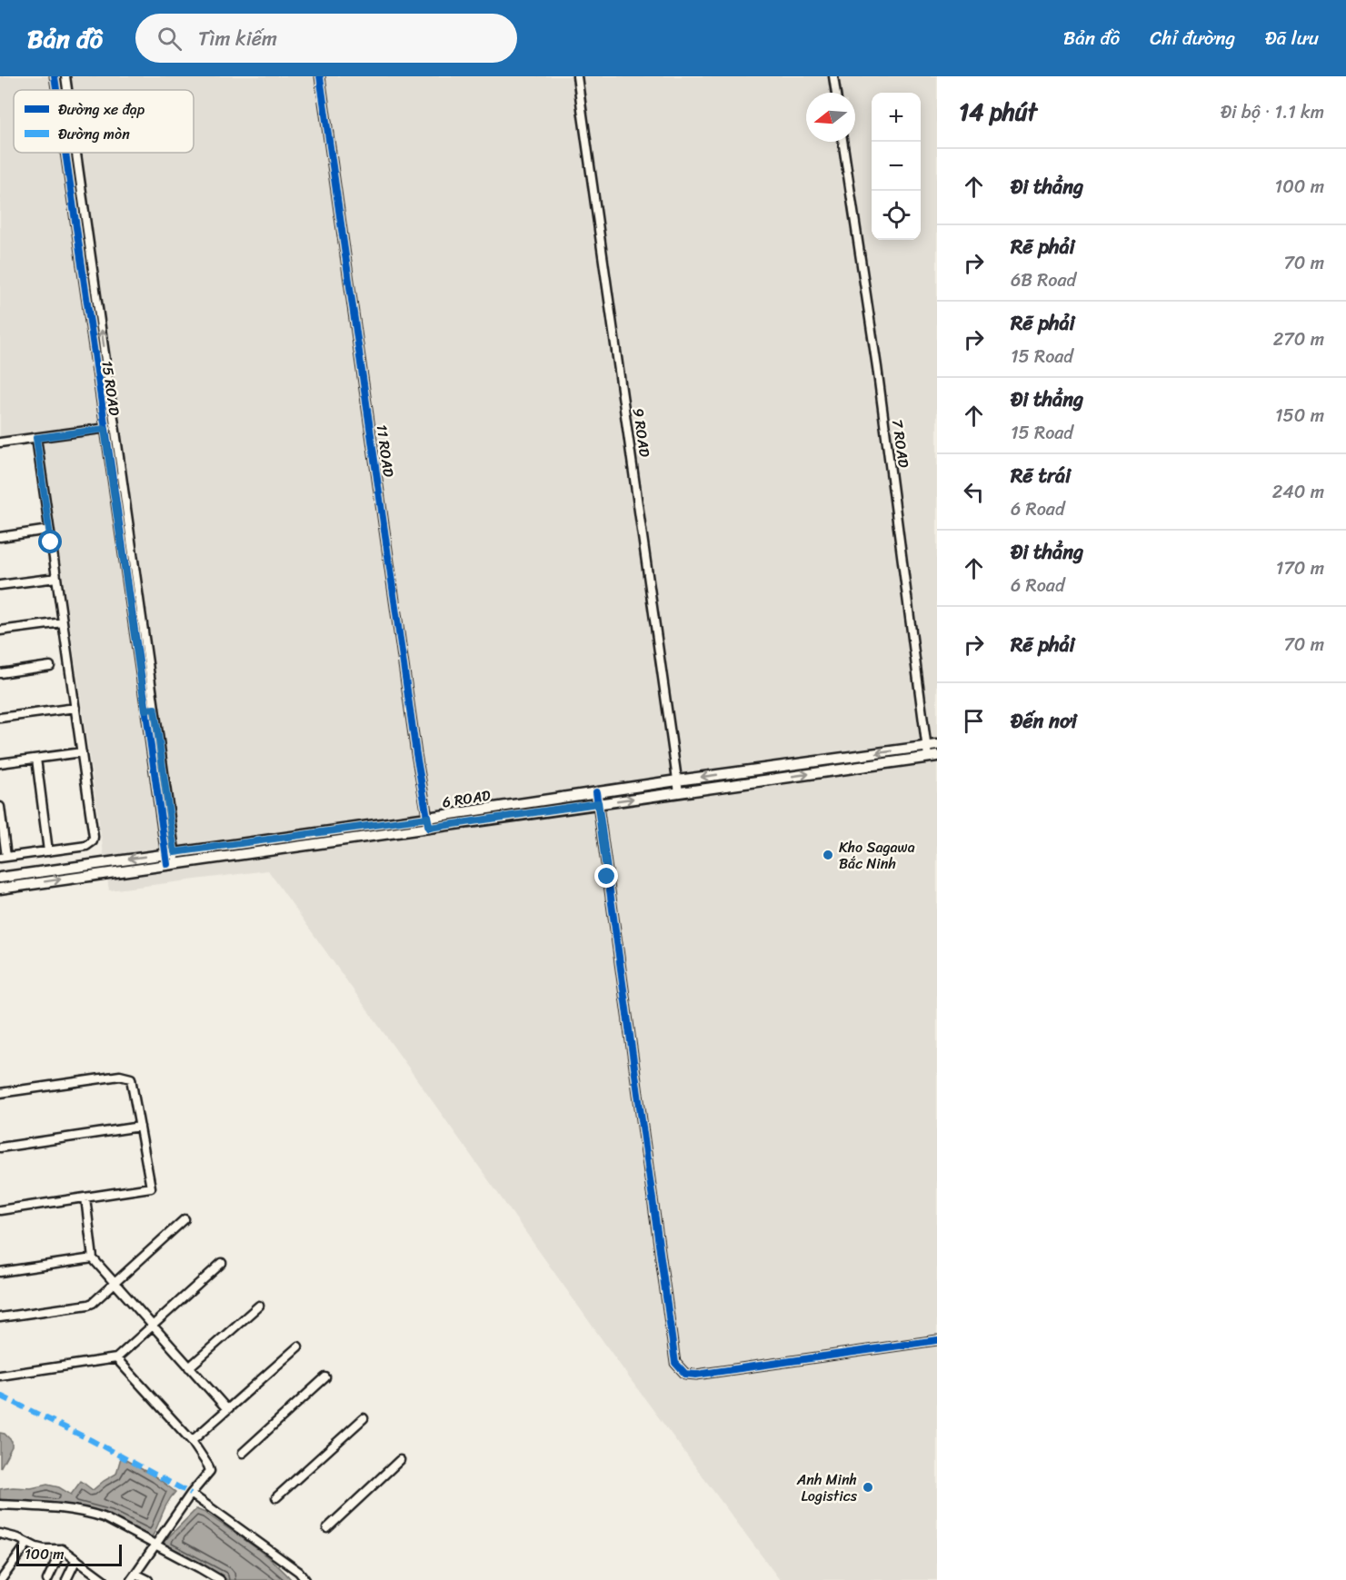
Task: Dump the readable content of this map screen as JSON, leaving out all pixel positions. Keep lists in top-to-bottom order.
{
  "streets": {
    "main road": ["6 ROAD"],
    "street": [
      "15 ROAD",
      "9 ROAD",
      "7 ROAD",
      "11 ROAD"
    ]
  },
  "crossings": [
    ["15 ROAD", "6 ROAD"],
    ["9 ROAD", "6 ROAD"],
    ["7 ROAD", "6 ROAD"],
    ["11 ROAD", "6 ROAD"]
  ],
  "places": ["Kho Sagawa Bắc Ninh", "Anh Minh Logistics"],
  "legend": ["Đường xe đạp", "Đường mòn"],
  "scale_bar": "100 m",
  "north": "left",
  "page": {
    "header": "Bản đồ",
    "search": "Tìm kiếm",
    "nav": ["Bản đồ", "Chỉ đường", "Đã lưu"],
    "heading": ["14 phút", "Đi bộ · 1.1 km"],
    "map_buttons": ["+", "−"],
    "list": [
      ["Đi thẳng", "100 m"],
      ["Rẽ phải", "6B Road", "70 m"],
      ["Rẽ phải", "15 Road", "270 m"],
      ["Đi thẳng", "15 Road", "150 m"],
      ["Rẽ trái", "6 Road", "240 m"],
      ["Đi thẳng", "6 Road", "170 m"],
      ["Rẽ phải", "70 m"],
      "Đến nơi"
    ],
    "scale": "100 m"
  }
}
